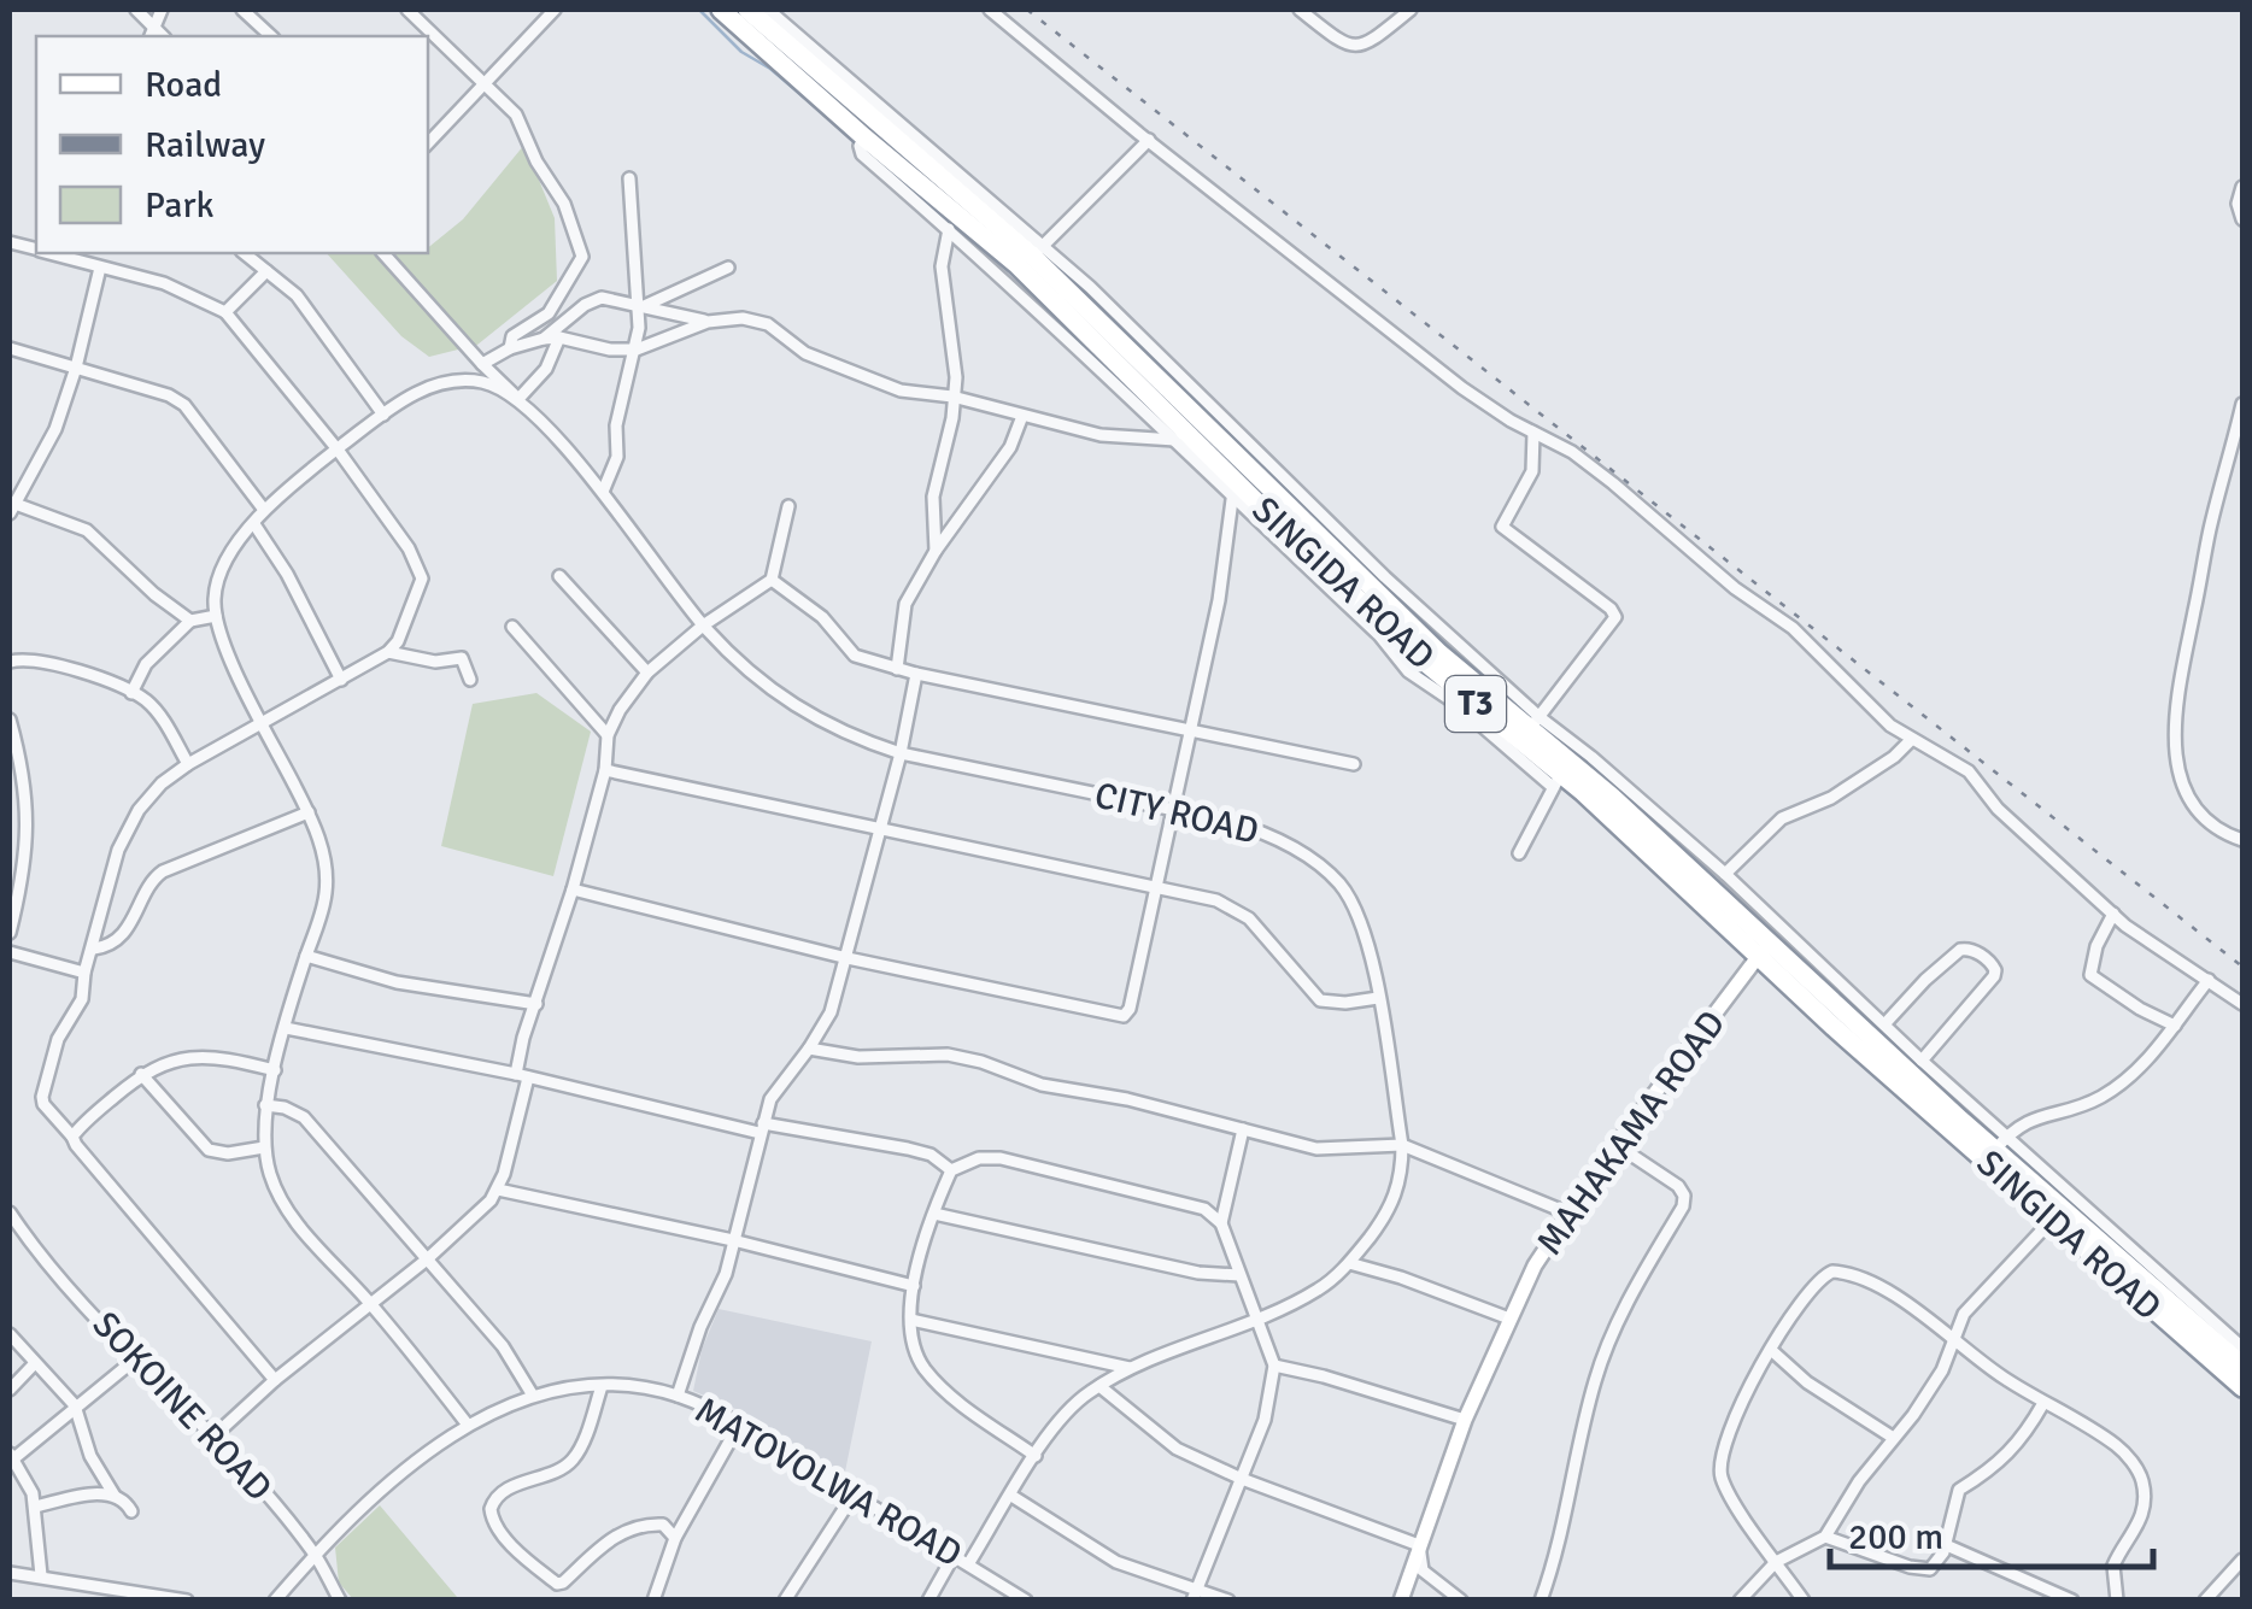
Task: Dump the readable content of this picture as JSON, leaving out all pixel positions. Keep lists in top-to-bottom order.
{
  "streets": {
    "highway": ["SINGIDA ROAD", "T3"],
    "street": [
      "CITY ROAD",
      "MAHAKAMA ROAD",
      "SOKOINE ROAD",
      "MATOVOLWA ROAD"
    ]
  },
  "crossings": [
    ["SINGIDA ROAD", "MAHAKAMA ROAD"],
    ["CITY ROAD", "MATOVOLWA ROAD"],
    ["SOKOINE ROAD", "MATOVOLWA ROAD"]
  ],
  "legend": ["Road", "Railway", "Park"],
  "scale_bar": "200 m"
}
